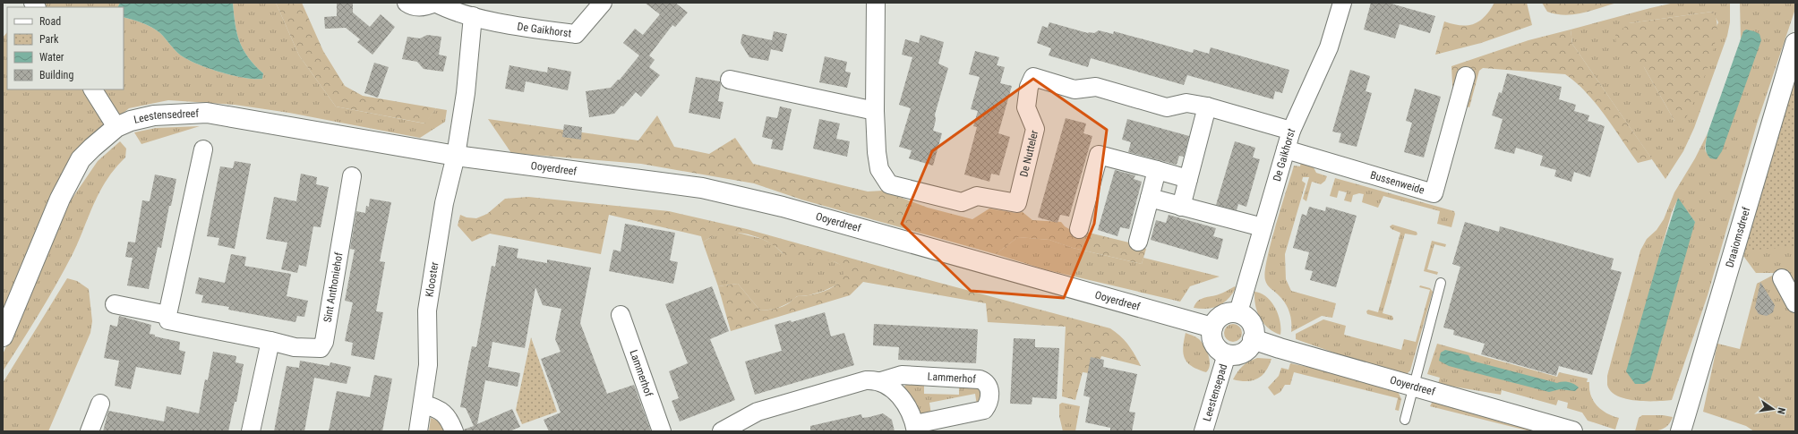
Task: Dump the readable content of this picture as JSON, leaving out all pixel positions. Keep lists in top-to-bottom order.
{
  "streets": {
    "street": [
      "De Gaikhorst",
      "Leestensedreef",
      "De Nutteler",
      "Ooyerdreef",
      "Bussenweide",
      "Draaiomsdreef",
      "Klooster",
      "Sint Anthoniehof",
      "Lammerhof",
      "Leestensepad"
    ]
  },
  "crossings": [
    ["De Gaikhorst", "De Nutteler"],
    ["De Gaikhorst", "Ooyerdreef"],
    ["De Gaikhorst", "Bussenweide"],
    ["De Gaikhorst", "Leestensepad"],
    ["Leestensedreef", "Ooyerdreef"],
    ["Leestensedreef", "Klooster"],
    ["Ooyerdreef", "Klooster"],
    ["Ooyerdreef", "Leestensepad"]
  ],
  "legend": [
    "Road",
    "Park",
    "Water",
    "Building"
  ],
  "north": "right"
}
